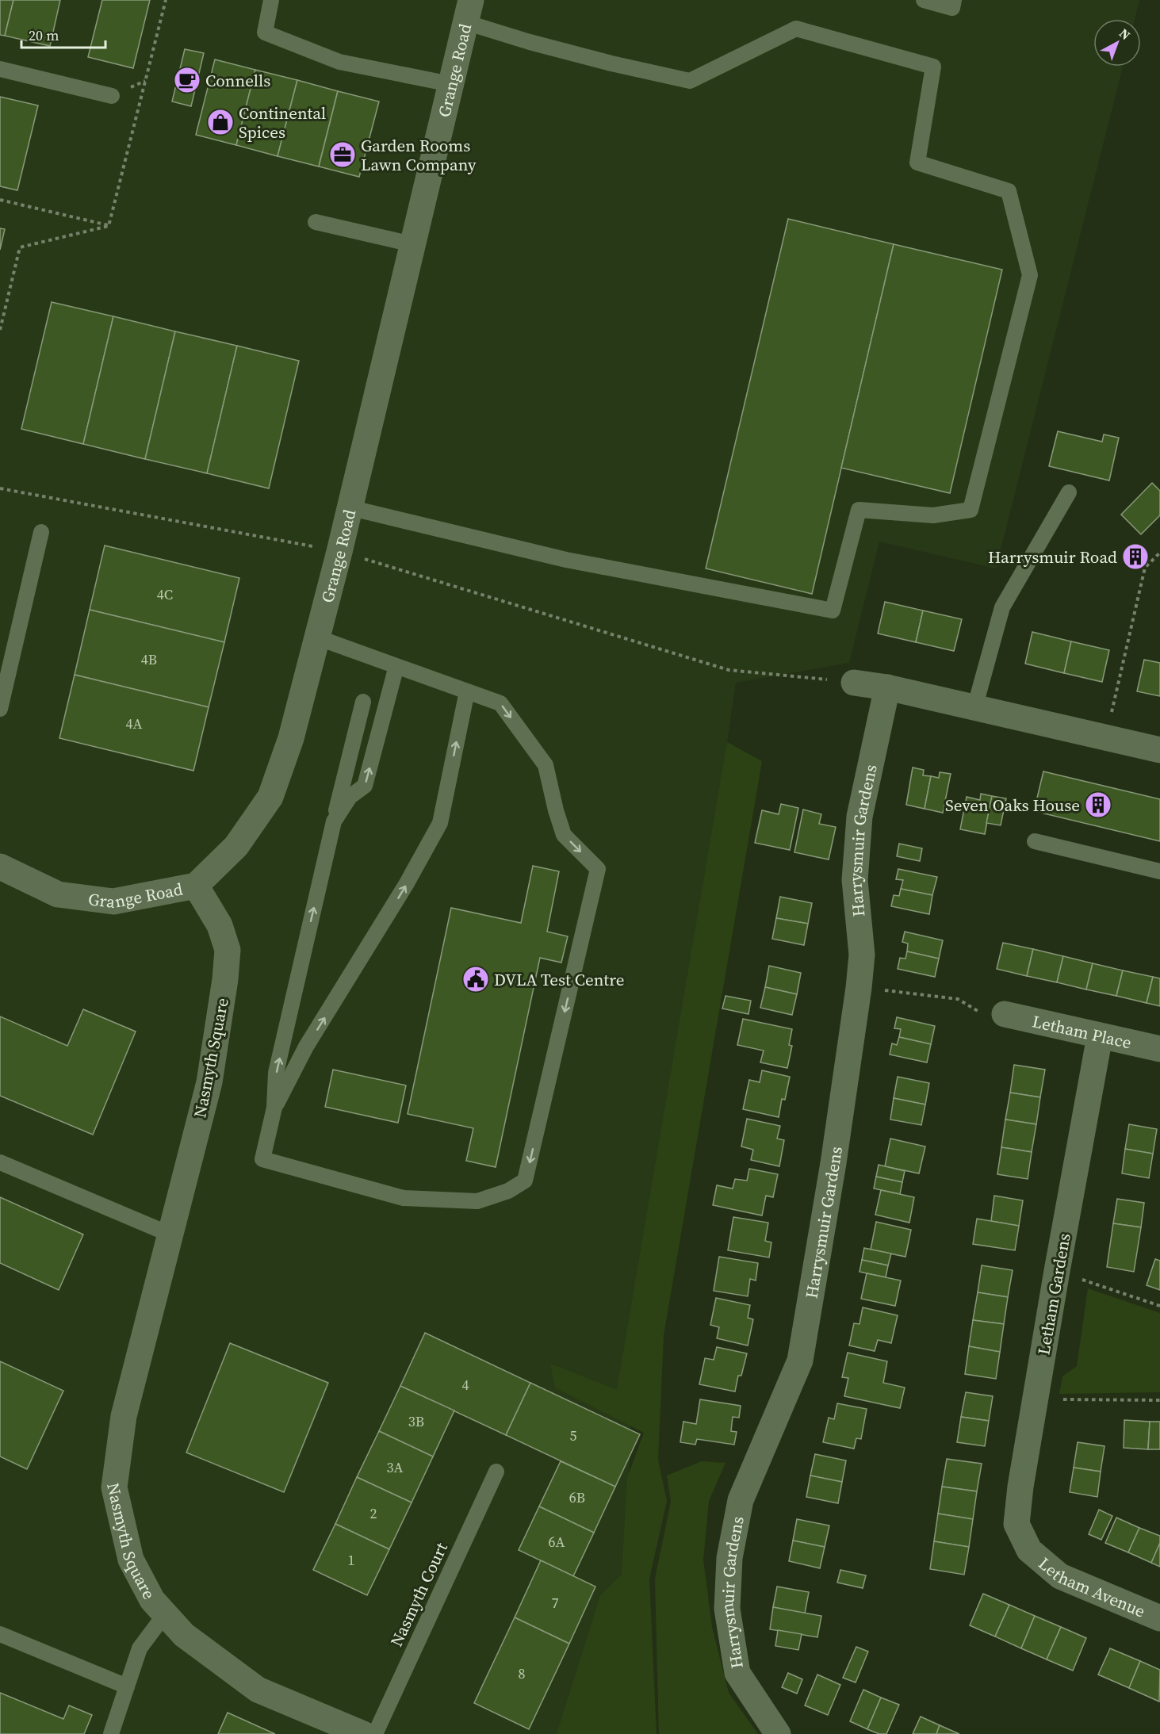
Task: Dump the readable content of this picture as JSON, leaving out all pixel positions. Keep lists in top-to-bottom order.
{
  "streets": {
    "street": [
      "Grange Road",
      "Harrysmuir Gardens",
      "Letham Place",
      "Nasmyth Square",
      "Letham Gardens",
      "Letham Avenue"
    ],
    "lane": ["Nasmyth Court"]
  },
  "crossings": [
    ["Grange Road", "Nasmyth Square"],
    ["Letham Place", "Letham Gardens"],
    ["Letham Gardens", "Letham Avenue"]
  ],
  "places": {
    "cafe": ["Connells"],
    "shop": ["Continental Spices"],
    "office": ["Garden Rooms Lawn Company"],
    "building": ["Harrysmuir Road", "Seven Oaks House"],
    "public building": ["DVLA Test Centre"]
  },
  "house_numbers": [
    "4C",
    "4B",
    "4A",
    "4",
    "3B",
    "5",
    "3A",
    "6B",
    "2",
    "6A",
    "1",
    "7",
    "8"
  ],
  "scale_bar": "20 m",
  "north": "top right"
}
